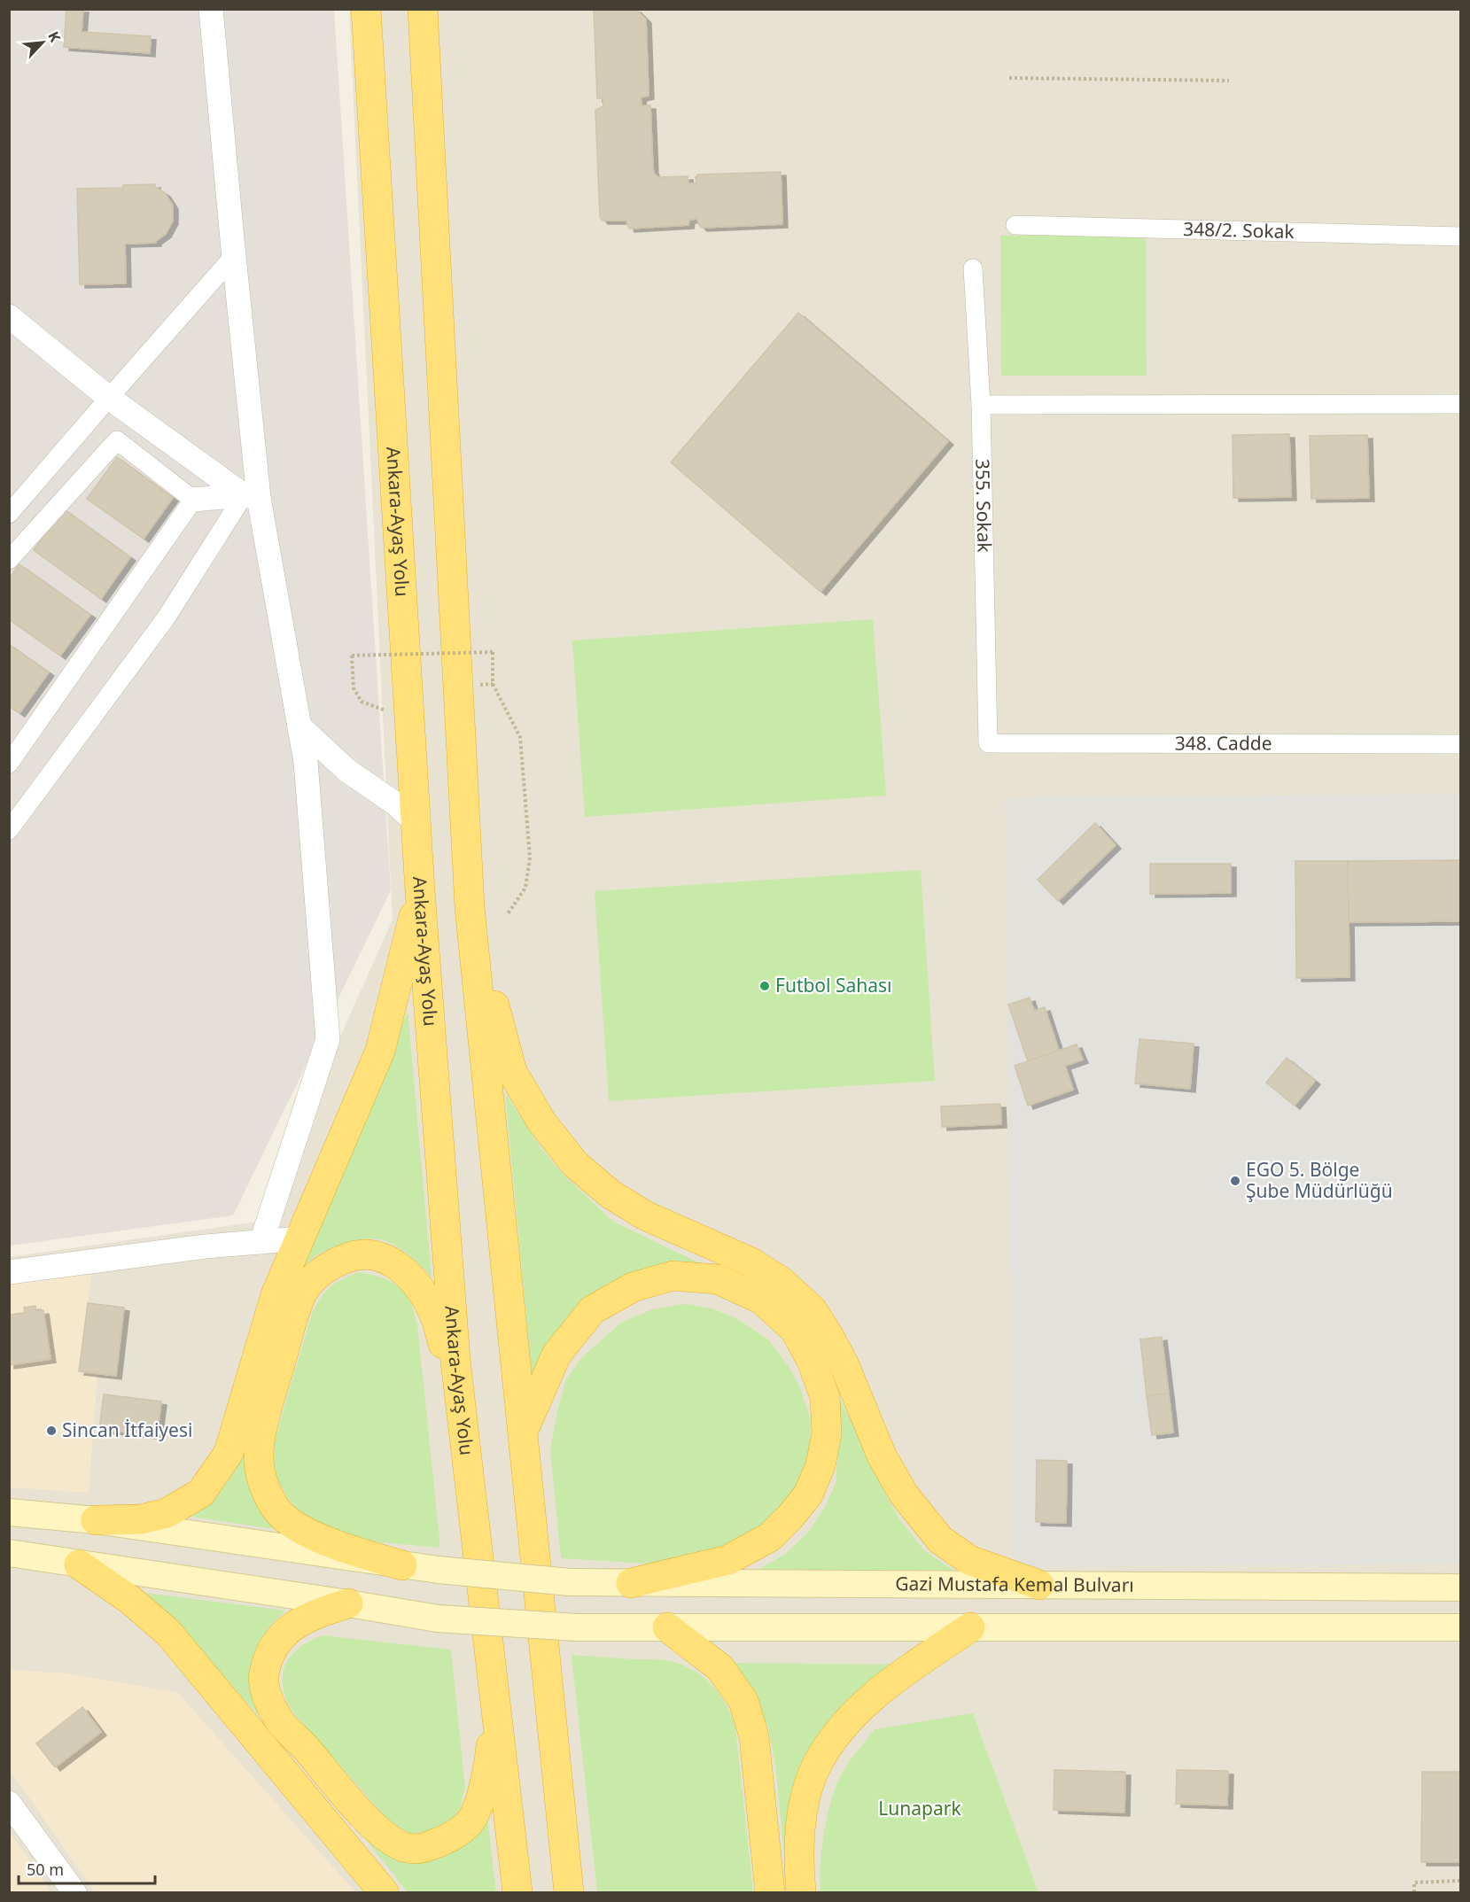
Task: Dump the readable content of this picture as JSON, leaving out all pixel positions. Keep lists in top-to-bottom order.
{
  "streets": {
    "highway": ["Ankara-Ayaş Yolu"],
    "main road": ["Gazi Mustafa Kemal Bulvarı"],
    "street": ["348/2. Sokak", "355. Sokak", "348. Cadde"]
  },
  "crossings": [
    ["355. Sokak", "348. Cadde"]
  ],
  "parks": ["Lunapark"],
  "places": ["Futbol Sahası", "EGO 5. Bölge Şube Müdürlüğü", "Sincan İtfaiyesi"],
  "scale_bar": "50 m",
  "north": "top right"
}
